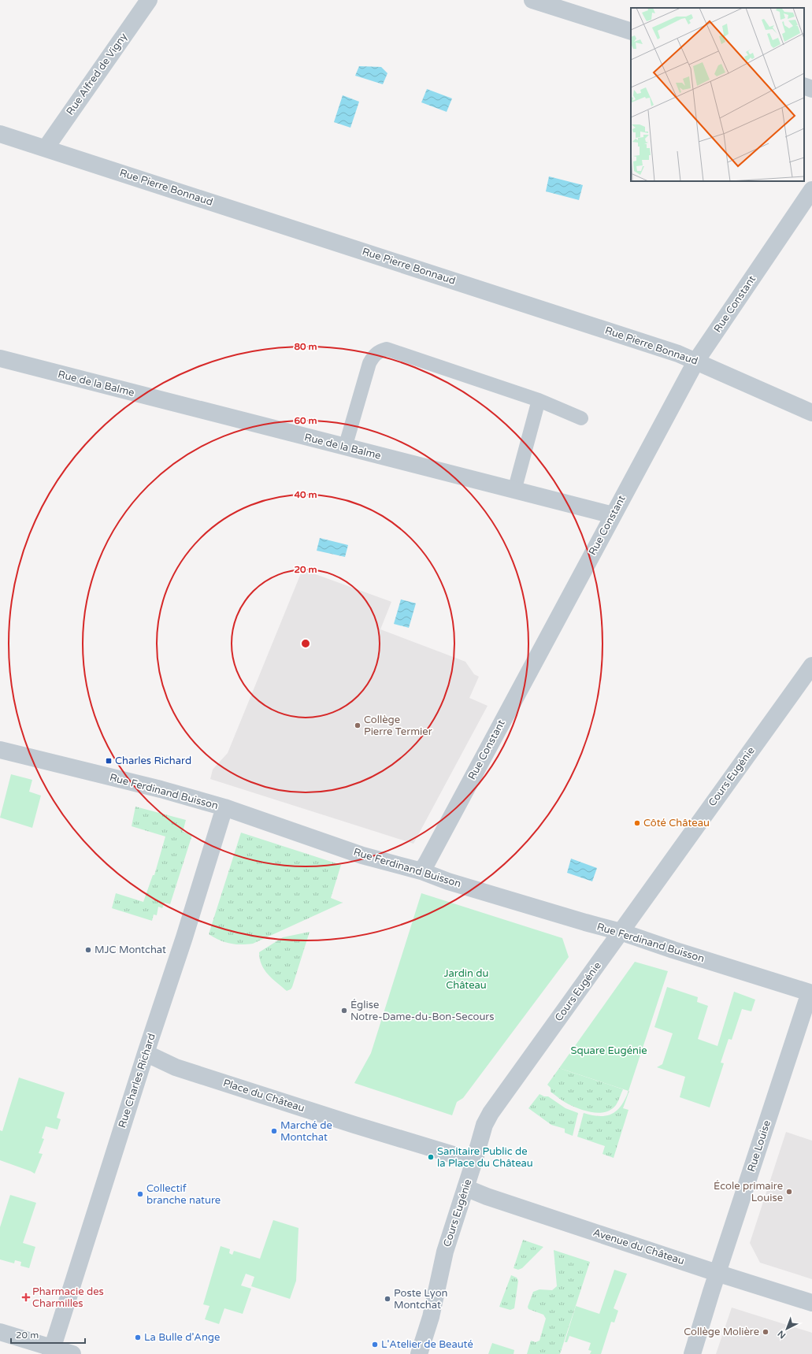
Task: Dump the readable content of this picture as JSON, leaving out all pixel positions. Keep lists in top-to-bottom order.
{
  "streets": {
    "street": [
      "Rue Alfred de Vigny",
      "Rue Pierre Bonnaud",
      "Rue Constant",
      "Rue de la Balme",
      "Cours Eugénie",
      "Rue Ferdinand Buisson",
      "Rue Charles Richard",
      "Place du Château",
      "Rue Louise",
      "Avenue du Château"
    ]
  },
  "crossings": [
    ["Rue Alfred de Vigny", "Rue Pierre Bonnaud"],
    ["Rue Pierre Bonnaud", "Rue Constant"],
    ["Rue Constant", "Rue de la Balme"],
    ["Rue Constant", "Rue Ferdinand Buisson"],
    ["Cours Eugénie", "Rue Ferdinand Buisson"],
    ["Cours Eugénie", "Place du Château"],
    ["Cours Eugénie", "Avenue du Château"],
    ["Rue Ferdinand Buisson", "Rue Charles Richard"],
    ["Rue Ferdinand Buisson", "Rue Louise"],
    ["Rue Charles Richard", "Place du Château"],
    ["Rue Louise", "Avenue du Château"]
  ],
  "parks": ["Jardin du Château", "Square Eugénie"],
  "places": {
    "other": [
      "Collège Pierre Termier",
      "Côté Château",
      "MJC Montchat",
      "Église Notre-Dame-du-Bon-Secours",
      "Marché de Montchat",
      "Sanitaire Public de la Place du Château",
      "École primaire Louise",
      "Collectif branche nature",
      "Poste Lyon Montchat",
      "Collège Molière",
      "La Bulle d'Ange",
      "L'Atelier de Beauté"
    ],
    "transit": ["Charles Richard"],
    "health": ["Pharmacie des Charmilles"]
  },
  "scale_bar": "20 m",
  "north": "bottom left",
  "rings": [
    "80 m",
    "60 m",
    "40 m",
    "20 m"
  ]
}
